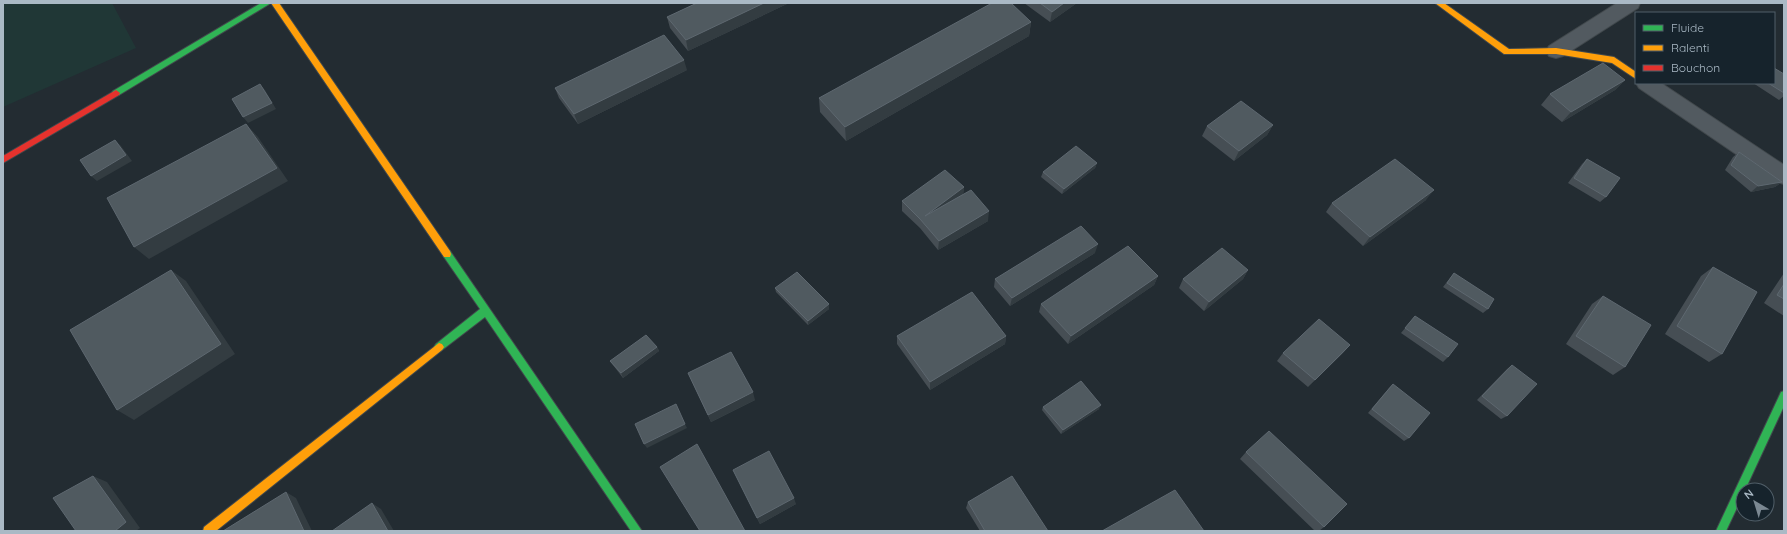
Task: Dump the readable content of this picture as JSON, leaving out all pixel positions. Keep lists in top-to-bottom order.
{
  "legend": ["Fluide", "Ralenti", "Bouchon"],
  "north": "top left"
}
